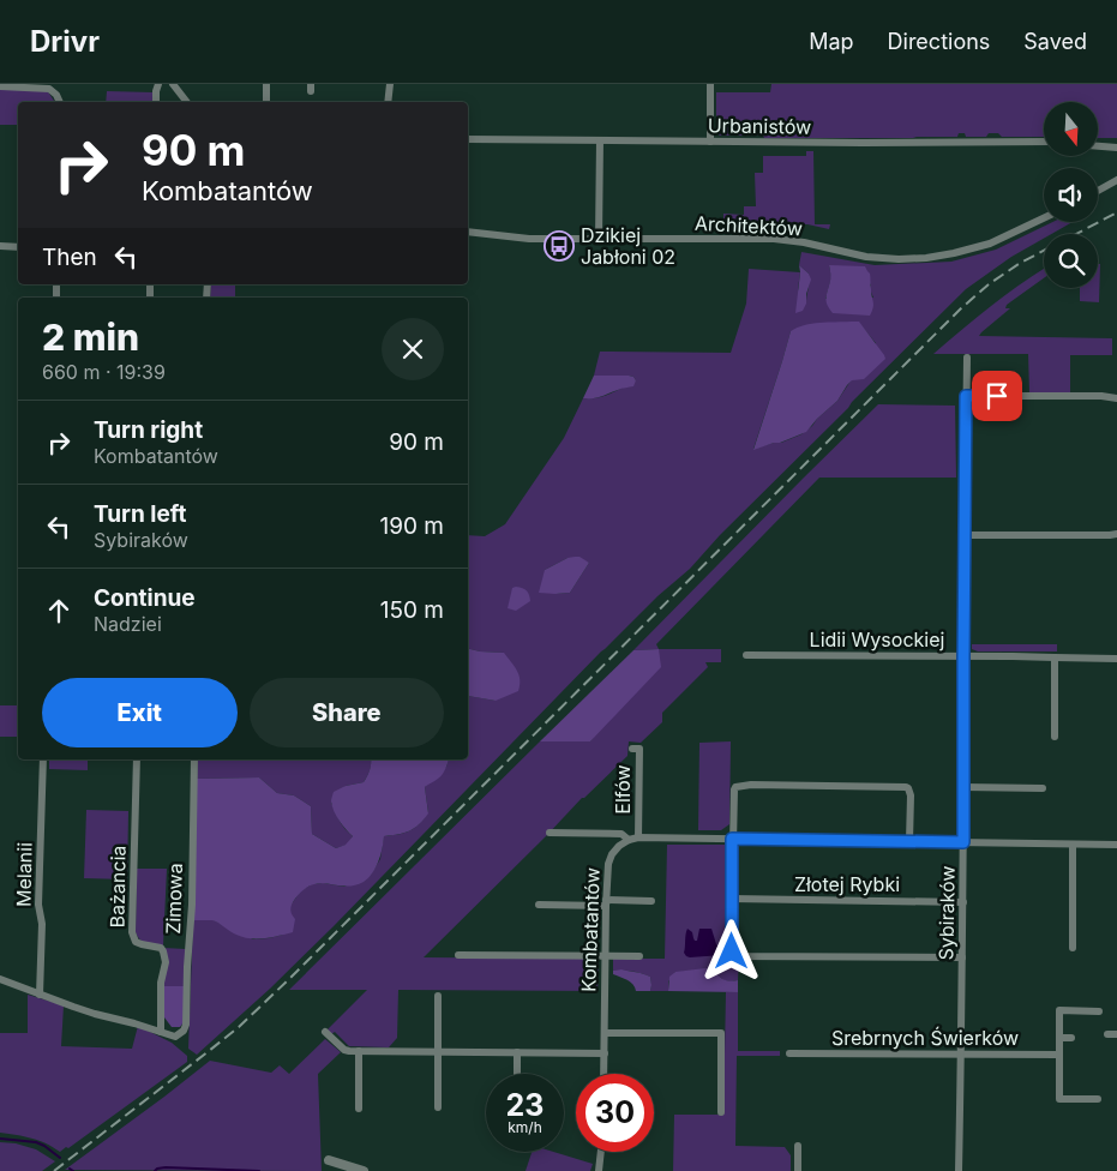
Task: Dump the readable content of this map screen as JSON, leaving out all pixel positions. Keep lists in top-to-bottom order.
{
  "streets": {
    "street": [
      "Urbanistów",
      "Architektów",
      "Lidii Wysockiej",
      "Elfów",
      "Melanii",
      "Złotej Rybki",
      "Bażancia",
      "Zimowa",
      "Sybiraków",
      "Kombatantów",
      "Srebrnych Świerków"
    ]
  },
  "crossings": [
    ["Lidii Wysockiej", "Sybiraków"],
    ["Złotej Rybki", "Sybiraków"],
    ["Bażancia", "Zimowa"],
    ["Sybiraków", "Srebrnych Świerków"]
  ],
  "places": {
    "bus stop": ["Dzikiej Jabłoni 02"]
  },
  "north": "bottom",
  "page": {
    "header": "Drivr",
    "nav": ["Map", "Directions", "Saved"],
    "turn": ["90 m", "Kombatantów"],
    "then": "Then",
    "heading": ["2 min", "660 m · 19:39"],
    "list": [
      {
        "name": "Turn right",
        "note": "Kombatantów",
        "value": "90 m"
      },
      {
        "name": "Turn left",
        "note": "Sybiraków",
        "value": "190 m"
      },
      {
        "name": "Continue",
        "note": "Nadziei",
        "value": "150 m"
      }
    ],
    "buttons": ["Exit", "Share"],
    "speed": "23 km/h",
    "limit": "30"
  }
}
